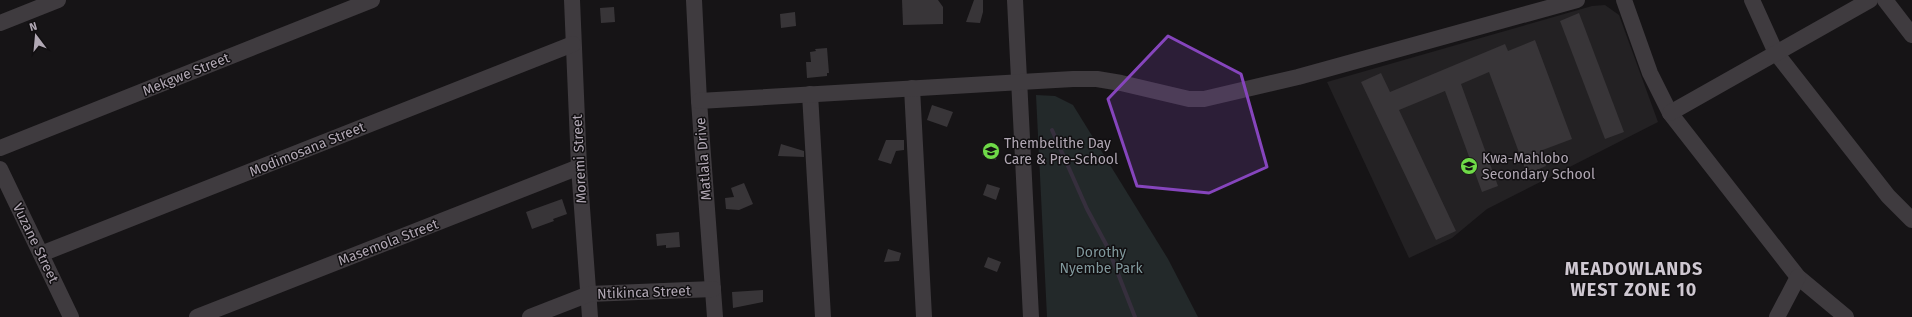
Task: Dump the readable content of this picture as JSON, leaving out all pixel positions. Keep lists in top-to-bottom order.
{
  "streets": {
    "street": [
      "Mekgwe Street",
      "Modimosana Street",
      "Moremi Street",
      "Matlala Drive",
      "Masemola Street",
      "Vuzane Street",
      "Ntikinca Street"
    ]
  },
  "crossings": [
    ["Modimosana Street", "Moremi Street"],
    ["Modimosana Street", "Vuzane Street"],
    ["Moremi Street", "Masemola Street"],
    ["Moremi Street", "Ntikinca Street"],
    ["Matlala Drive", "Ntikinca Street"]
  ],
  "districts": ["MEADOWLANDS WEST ZONE 10"],
  "parks": ["Dorothy Nyembe Park"],
  "places": {
    "school or university": ["Thembelithe Day Care & Pre-School", "Kwa-Mahlobo Secondary School"]
  },
  "north": "top"
}
